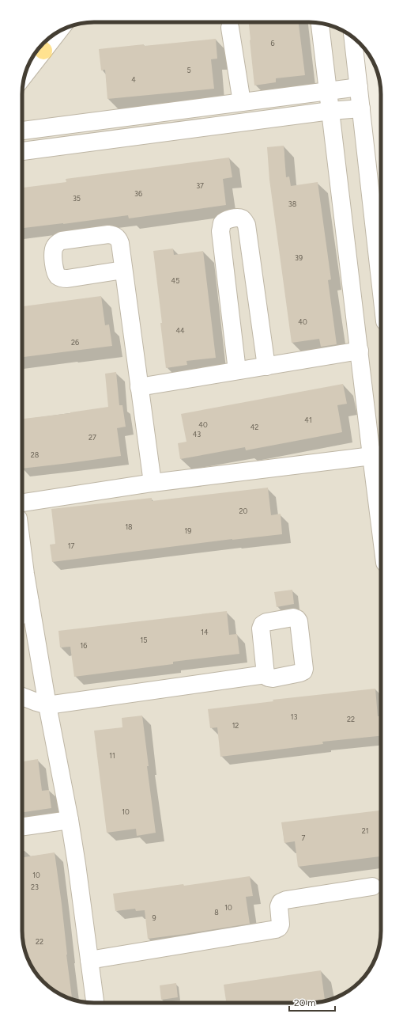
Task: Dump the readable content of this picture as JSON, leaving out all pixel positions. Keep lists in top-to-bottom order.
{
  "house_numbers": [
    "6",
    "5",
    "4",
    "37",
    "36",
    "35",
    "38",
    "39",
    "45",
    "40",
    "44",
    "26",
    "41",
    "40",
    "42",
    "43",
    "27",
    "28",
    "20",
    "18",
    "19",
    "17",
    "14",
    "15",
    "16",
    "13",
    "22",
    "12",
    "11",
    "10",
    "21",
    "7",
    "10",
    "23",
    "10",
    "8",
    "9",
    "22"
  ],
  "scale_bar": "20 m"
}
